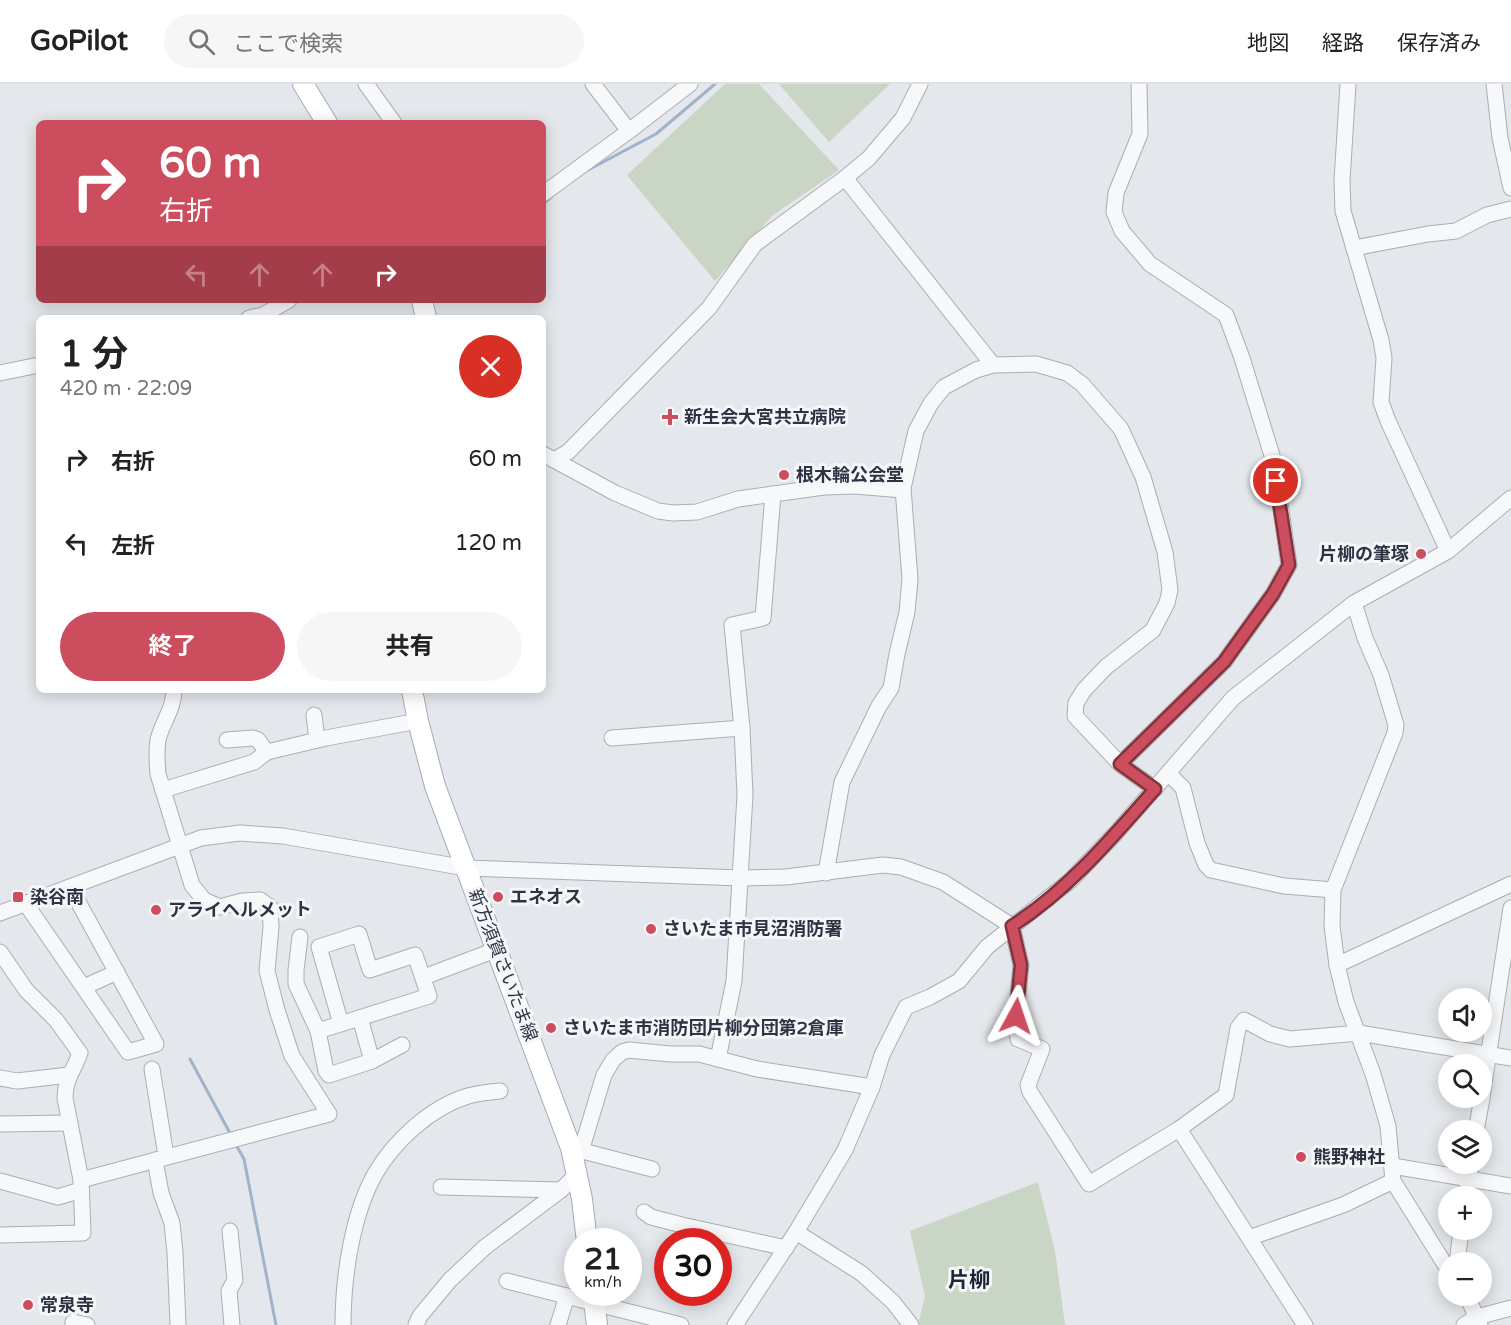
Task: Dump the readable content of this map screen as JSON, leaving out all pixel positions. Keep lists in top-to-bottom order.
{
  "streets": {
    "main road": ["新方須賀さいたま線"]
  },
  "districts": ["片柳"],
  "places": {
    "health": ["新生会大宮共立病院"],
    "other": [
      "根木輪公会堂",
      "片柳の筆塚",
      "エネオス",
      "アライヘルメット",
      "さいたま市見沼消防署",
      "さいたま市消防団片柳分団第2倉庫",
      "熊野神社",
      "常泉寺"
    ],
    "transit": ["染谷南"]
  },
  "page": {
    "header": "GoPilot",
    "search": "ここで検索",
    "nav": ["地図", "経路", "保存済み"],
    "turn": ["60 m", "右折"],
    "heading": ["1 分", "420 m · 22:09"],
    "list": [
      {
        "name": "右折",
        "value": "60 m"
      },
      {
        "name": "左折",
        "value": "120 m"
      }
    ],
    "buttons": ["終了", "共有"],
    "map_buttons": ["+", "−"],
    "speed": "21 km/h",
    "limit": "30"
  }
}
